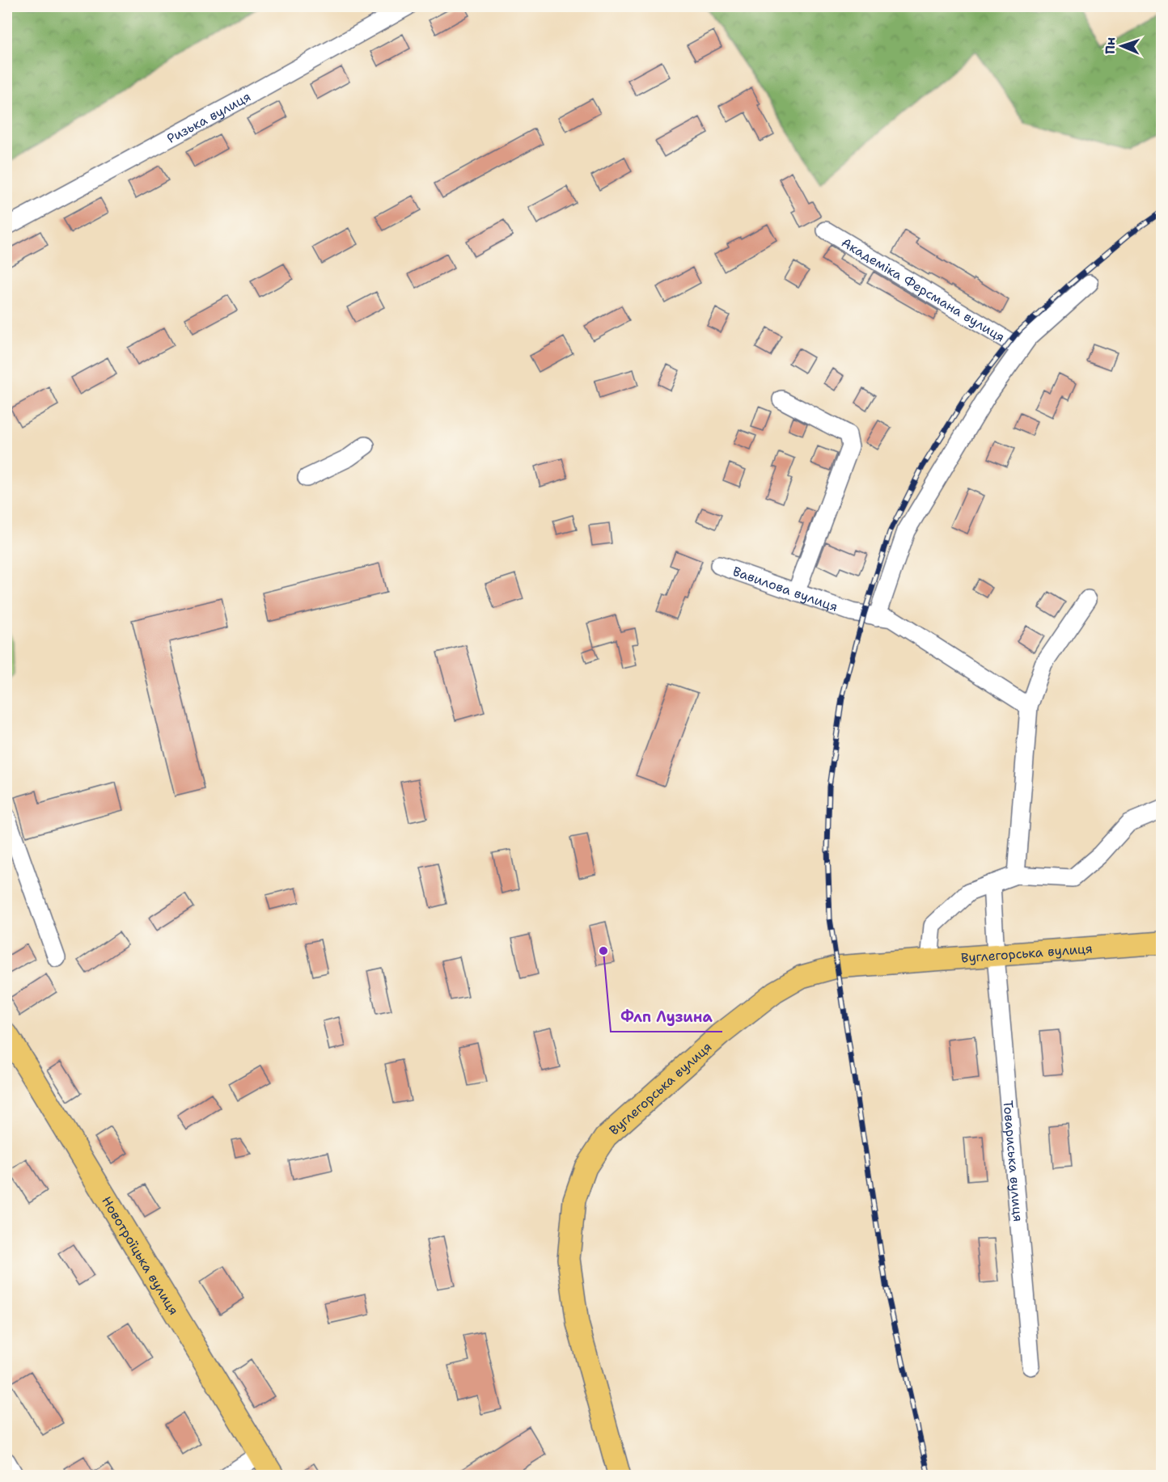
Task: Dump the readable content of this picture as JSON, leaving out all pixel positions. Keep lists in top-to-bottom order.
{
  "streets": {
    "main road": ["Вуглегорська вулиця", "Новотроїцька вулиця"],
    "street": [
      "Ризька вулиця",
      "Академіка Ферсмана вулиця",
      "Вавилова вулиця",
      "Товариська вулиця"
    ]
  },
  "crossings": [
    ["Вуглегорська вулиця", "Товариська вулиця"]
  ],
  "places": ["Флп Лузина"],
  "north": "left"
}
